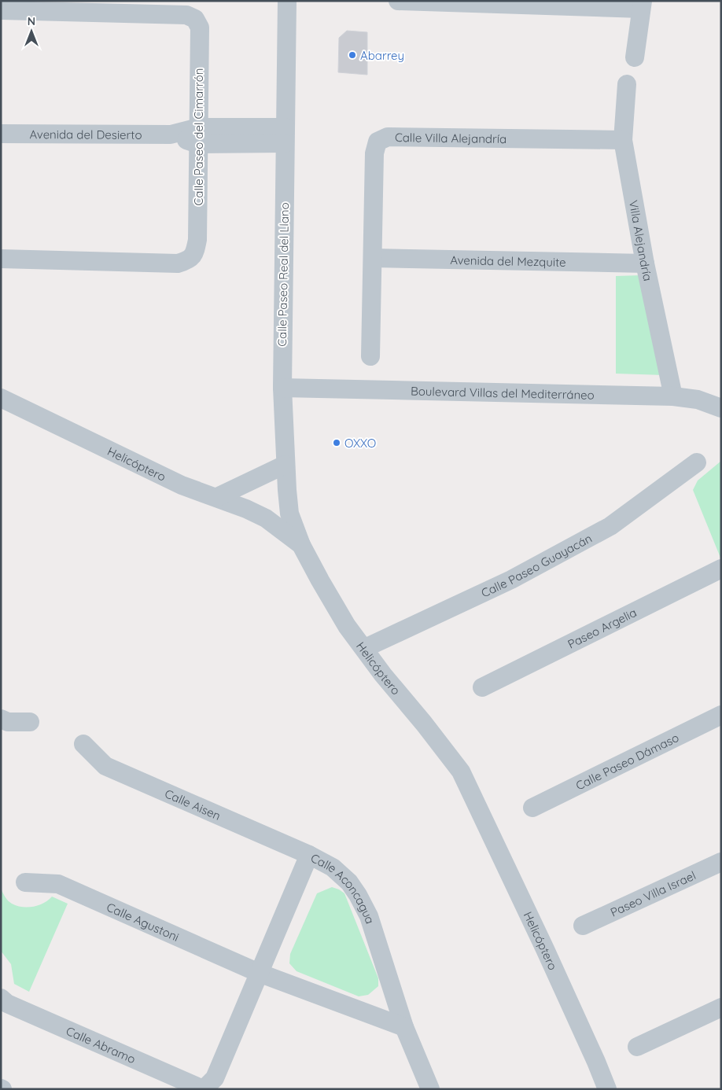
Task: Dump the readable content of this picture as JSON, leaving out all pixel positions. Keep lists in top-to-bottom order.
{
  "streets": {
    "street": [
      "Avenida del Desierto",
      "Calle Paseo del Cimarrón",
      "Calle Villa Alejandría",
      "Villa Alejandría",
      "Avenida del Mezquite",
      "Calle Paseo Real del Llano",
      "Boulevard Villas del Mediterráneo",
      "Helicóptero",
      "Calle Paseo Guayacán",
      "Paseo Argelia",
      "Calle Paseo Dámaso",
      "Calle Aisen",
      "Calle Aconcagua",
      "Paseo Villa Israel",
      "Calle Agustoni",
      "Calle Abramo"
    ]
  },
  "crossings": [
    ["Avenida del Desierto", "Calle Paseo del Cimarrón"],
    ["Avenida del Desierto", "Calle Paseo Real del Llano"],
    ["Calle Villa Alejandría", "Villa Alejandría"],
    ["Calle Villa Alejandría", "Avenida del Mezquite"],
    ["Villa Alejandría", "Avenida del Mezquite"],
    ["Villa Alejandría", "Boulevard Villas del Mediterráneo"],
    ["Calle Paseo Real del Llano", "Boulevard Villas del Mediterráneo"],
    ["Calle Paseo Real del Llano", "Helicóptero"],
    ["Helicóptero", "Calle Paseo Guayacán"],
    ["Calle Aisen", "Calle Aconcagua"],
    ["Calle Aconcagua", "Calle Agustoni"],
    ["Calle Aconcagua", "Calle Abramo"]
  ],
  "places": ["Abarrey", "OXXO"],
  "north": "top"
}
